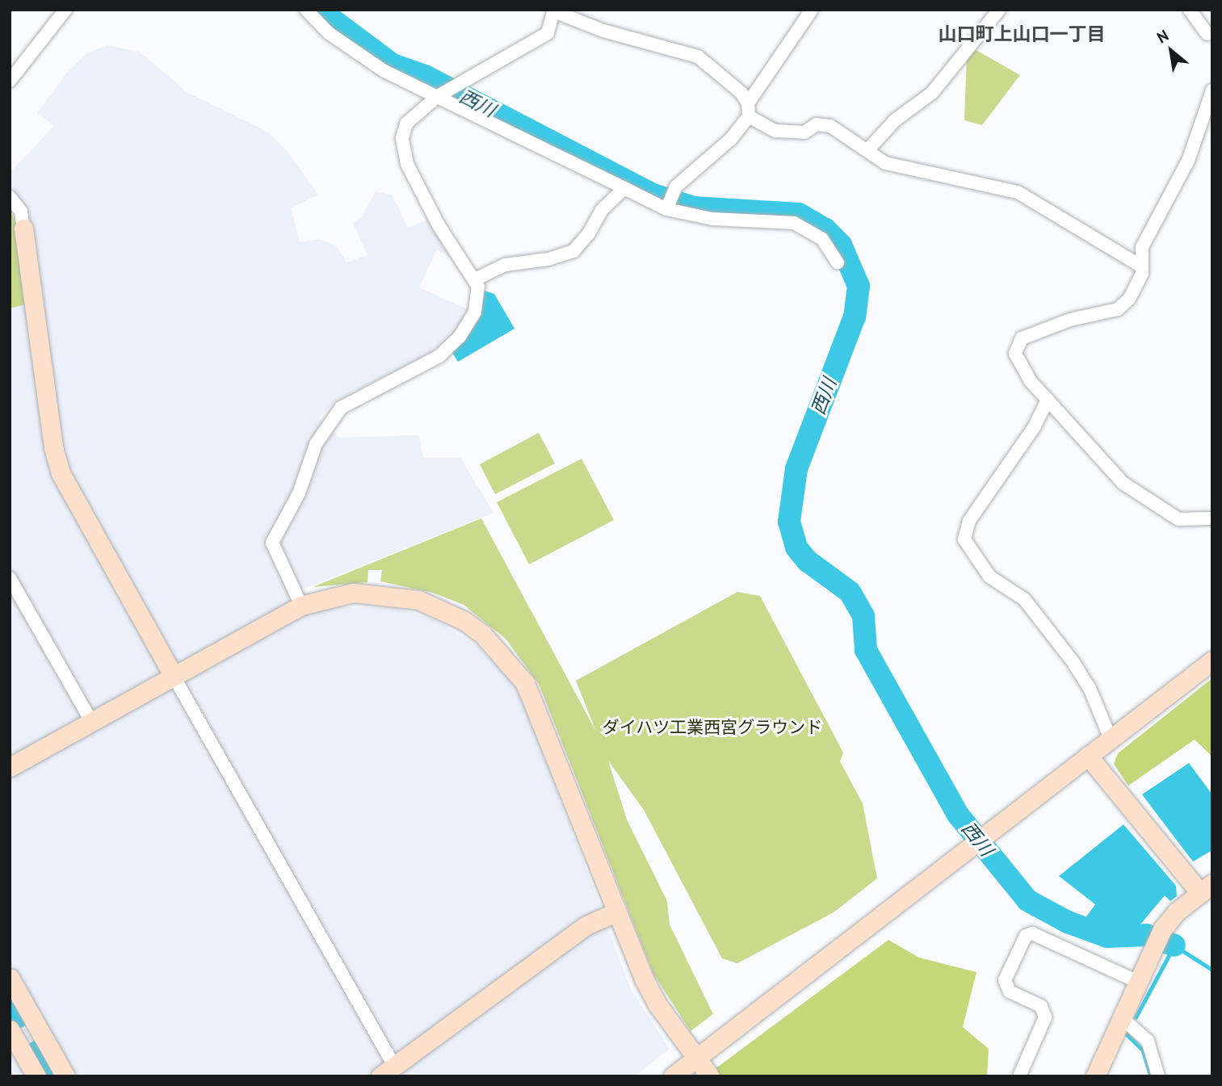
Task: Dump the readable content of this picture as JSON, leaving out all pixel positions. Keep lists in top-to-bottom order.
{
  "districts": ["山口町上山口一丁目"],
  "water": ["西川"],
  "parks": ["ダイハツ工業西宮グラウンド"],
  "north": "top left"
}
